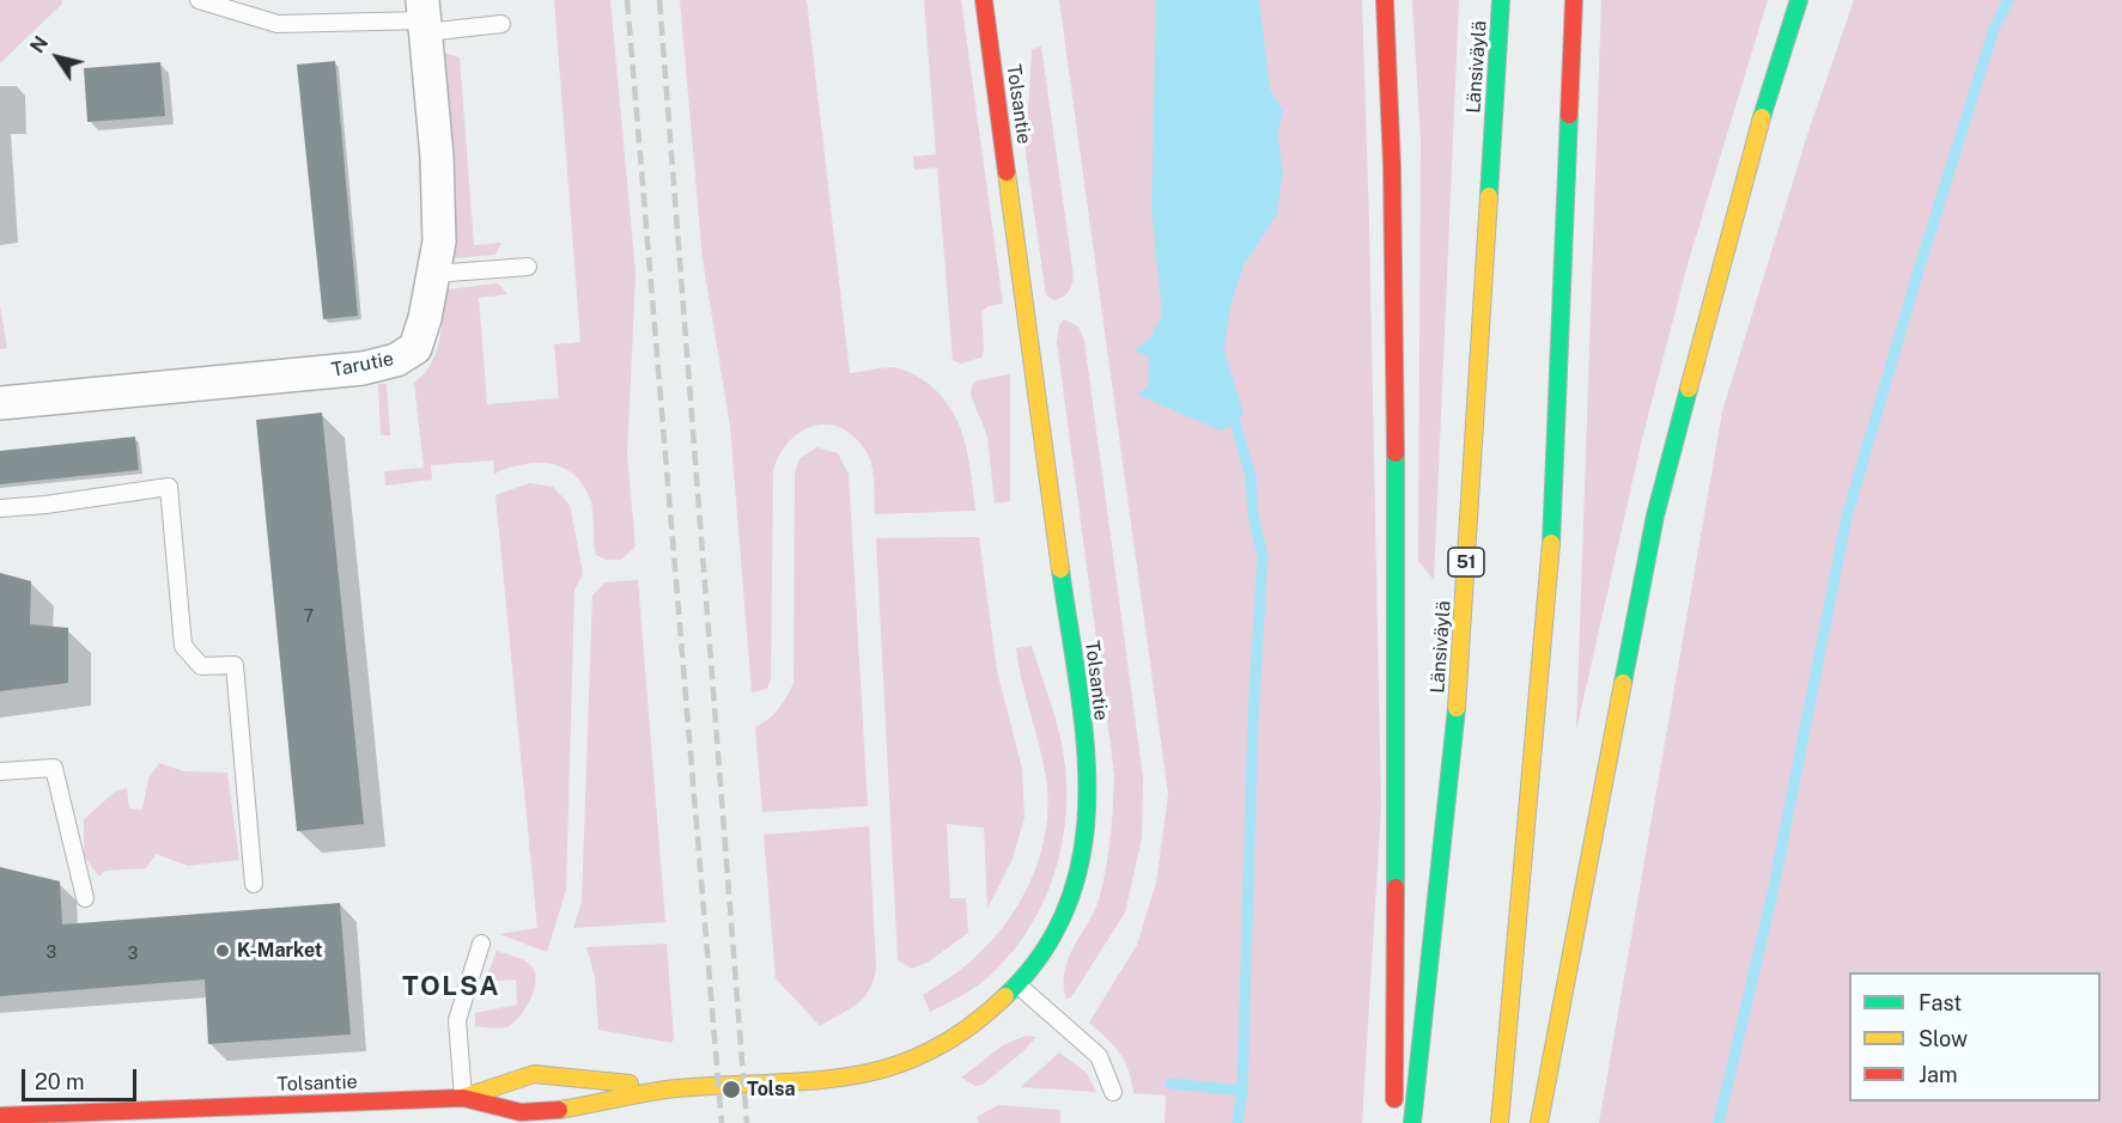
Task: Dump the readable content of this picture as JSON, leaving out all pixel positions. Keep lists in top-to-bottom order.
{
  "streets": {
    "main road": ["Länsiväylä", "Tolsantie", "51"],
    "street": ["Tarutie"]
  },
  "districts": ["TOLSA"],
  "places": ["K-Market", "Tolsa"],
  "house_numbers": ["7", "3", "3"],
  "legend": ["Fast", "Slow", "Jam"],
  "scale_bar": "20 m",
  "north": "top left"
}
